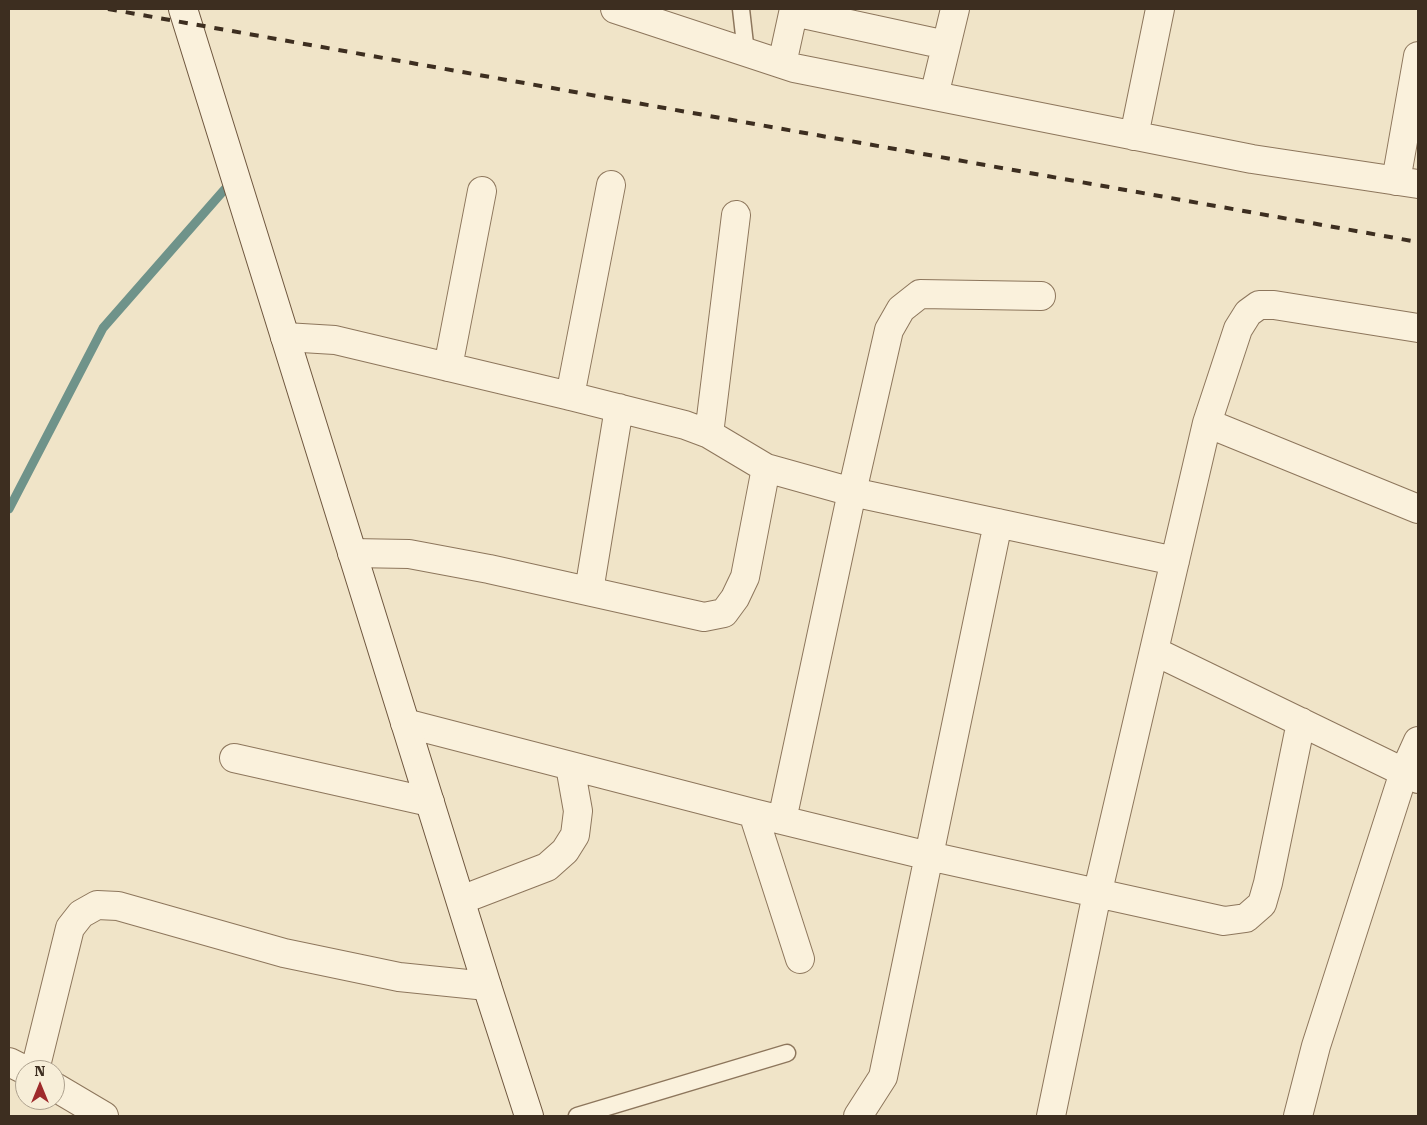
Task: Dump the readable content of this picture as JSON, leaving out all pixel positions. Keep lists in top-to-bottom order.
{
  "north": "top"
}
